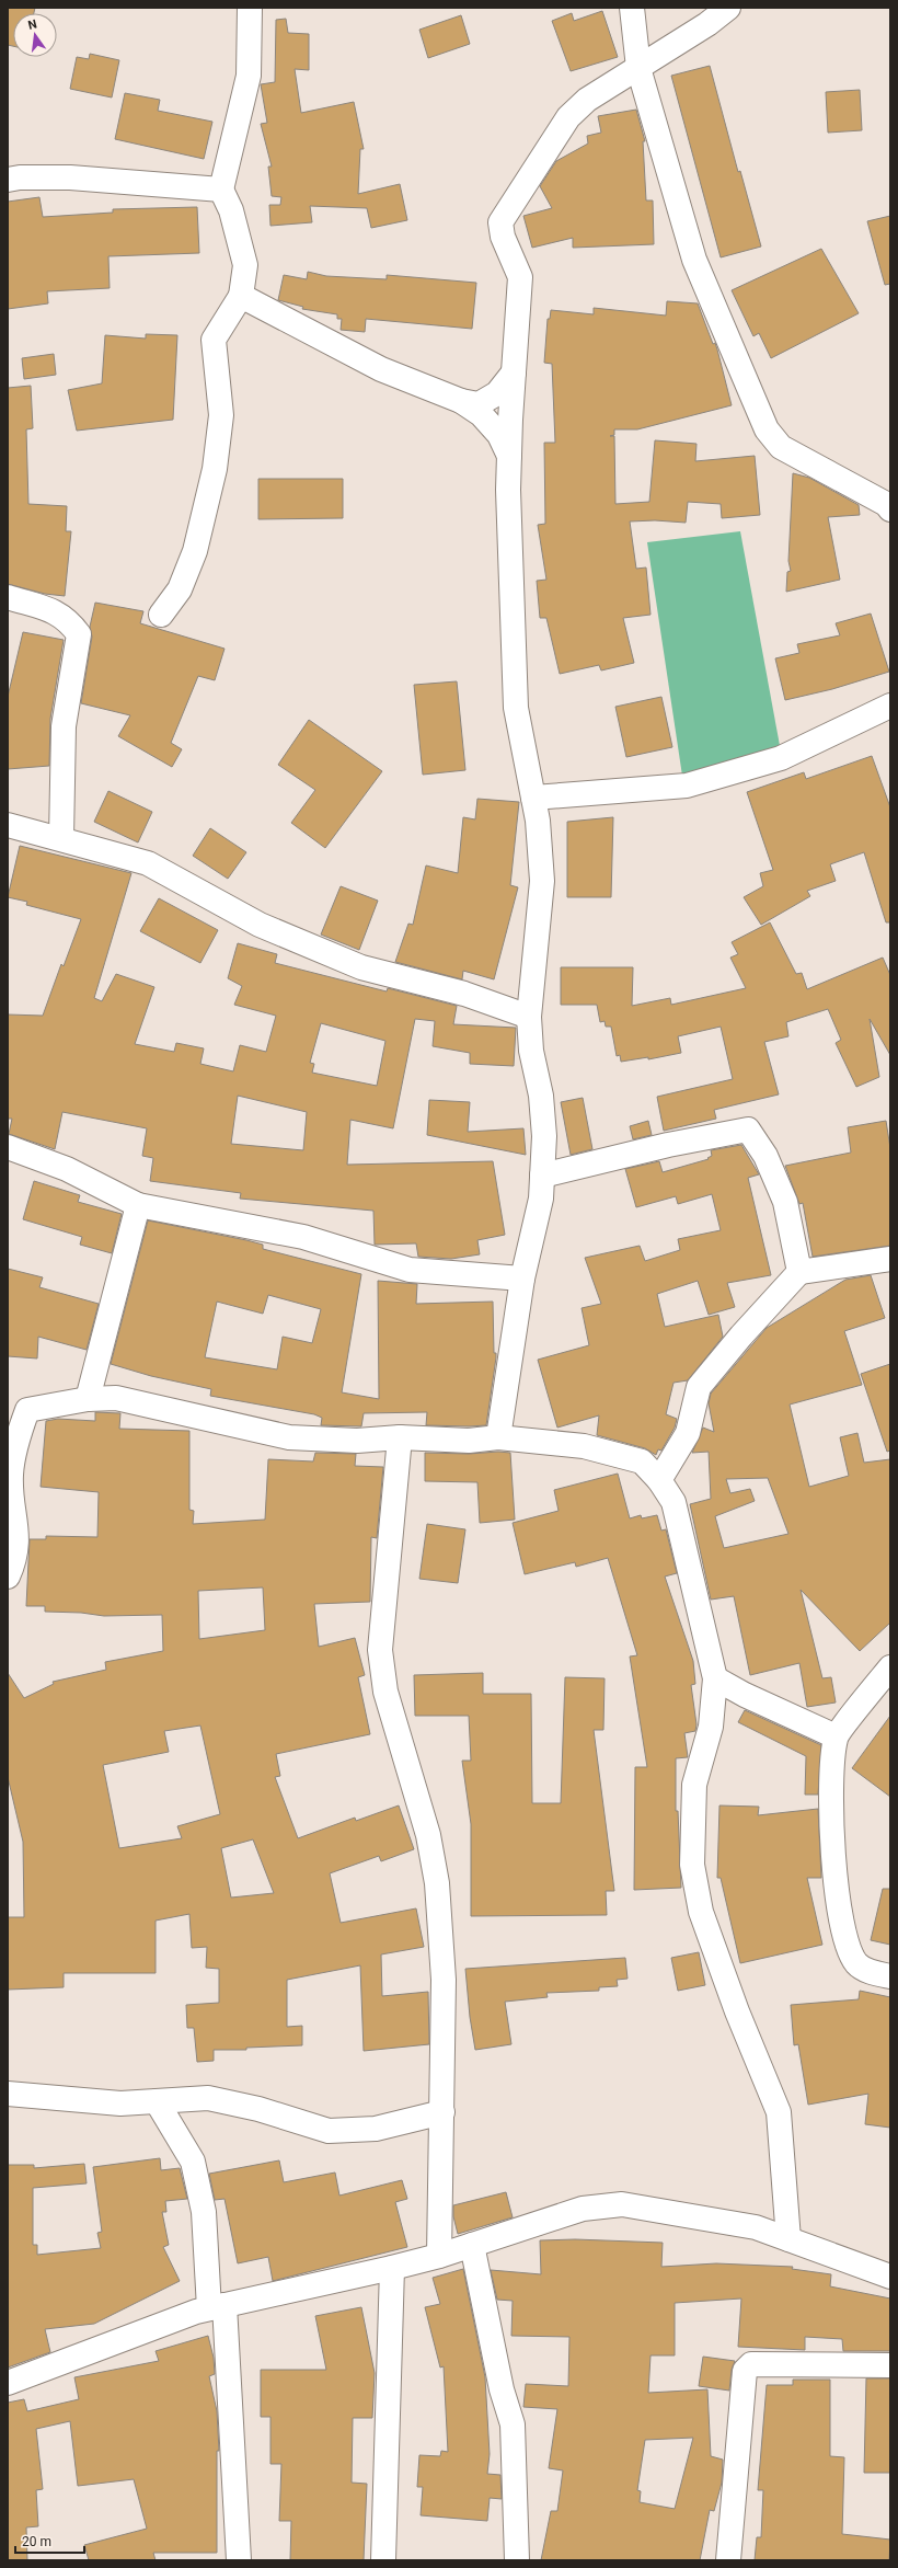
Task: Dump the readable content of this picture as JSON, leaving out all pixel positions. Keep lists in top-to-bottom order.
{
  "scale_bar": "20 m",
  "north": "top"
}
